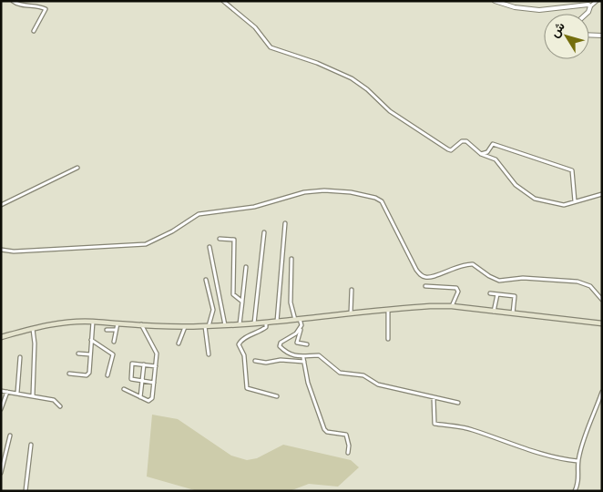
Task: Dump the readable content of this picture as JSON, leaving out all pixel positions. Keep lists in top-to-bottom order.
{
  "north": "top left"
}
